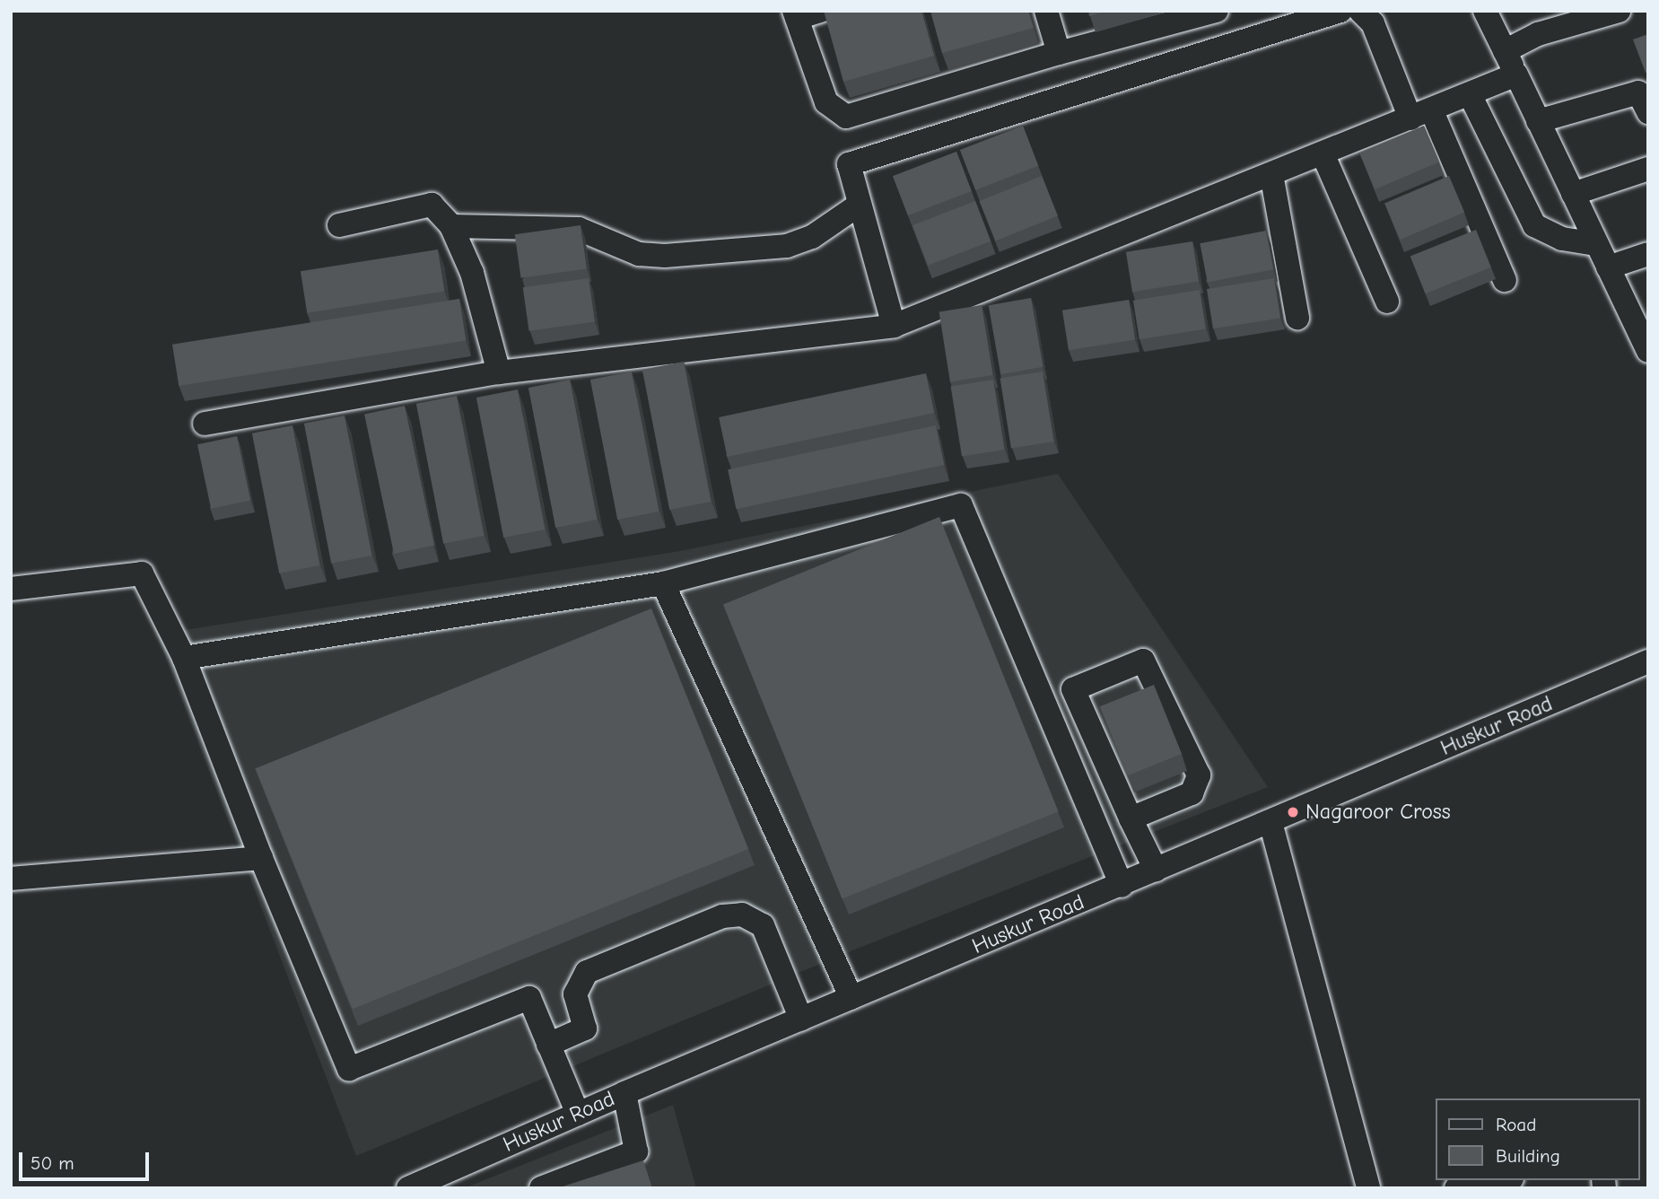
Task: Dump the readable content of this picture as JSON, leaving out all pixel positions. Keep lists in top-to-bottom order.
{
  "streets": {
    "street": ["Huskur Road"]
  },
  "places": ["Nagaroor Cross"],
  "legend": ["Road", "Building"],
  "scale_bar": "50 m"
}
